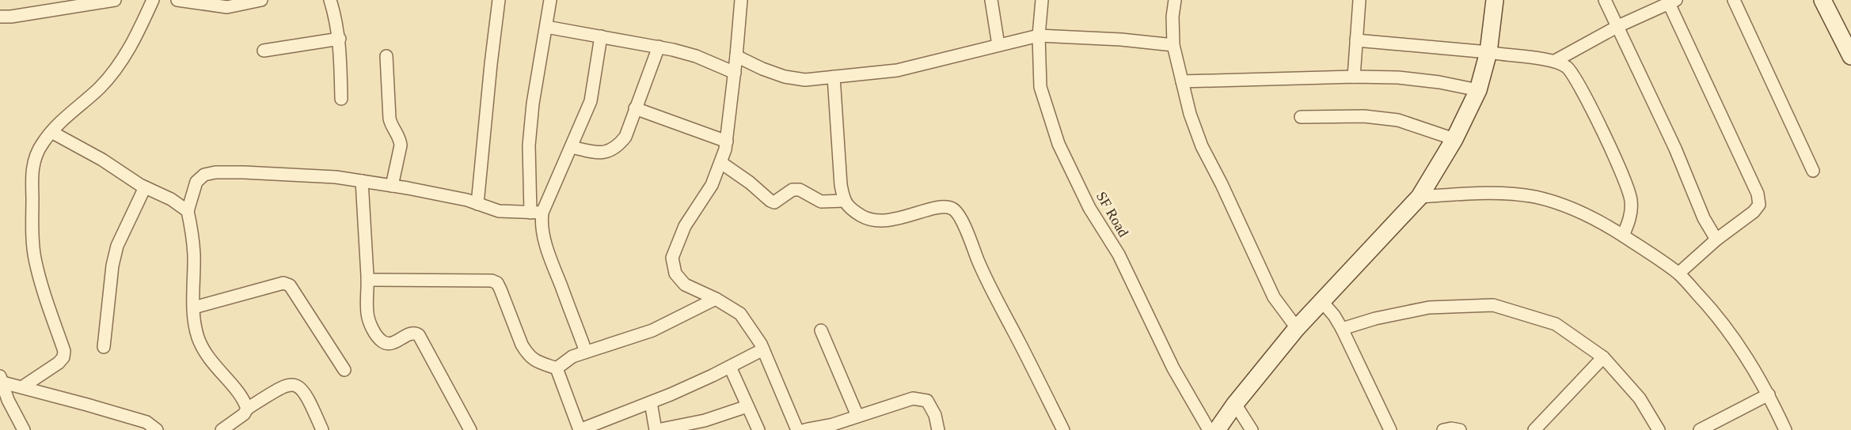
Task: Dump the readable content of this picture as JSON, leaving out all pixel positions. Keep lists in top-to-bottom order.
{
  "streets": {
    "street": ["SF Road"]
  }
}
